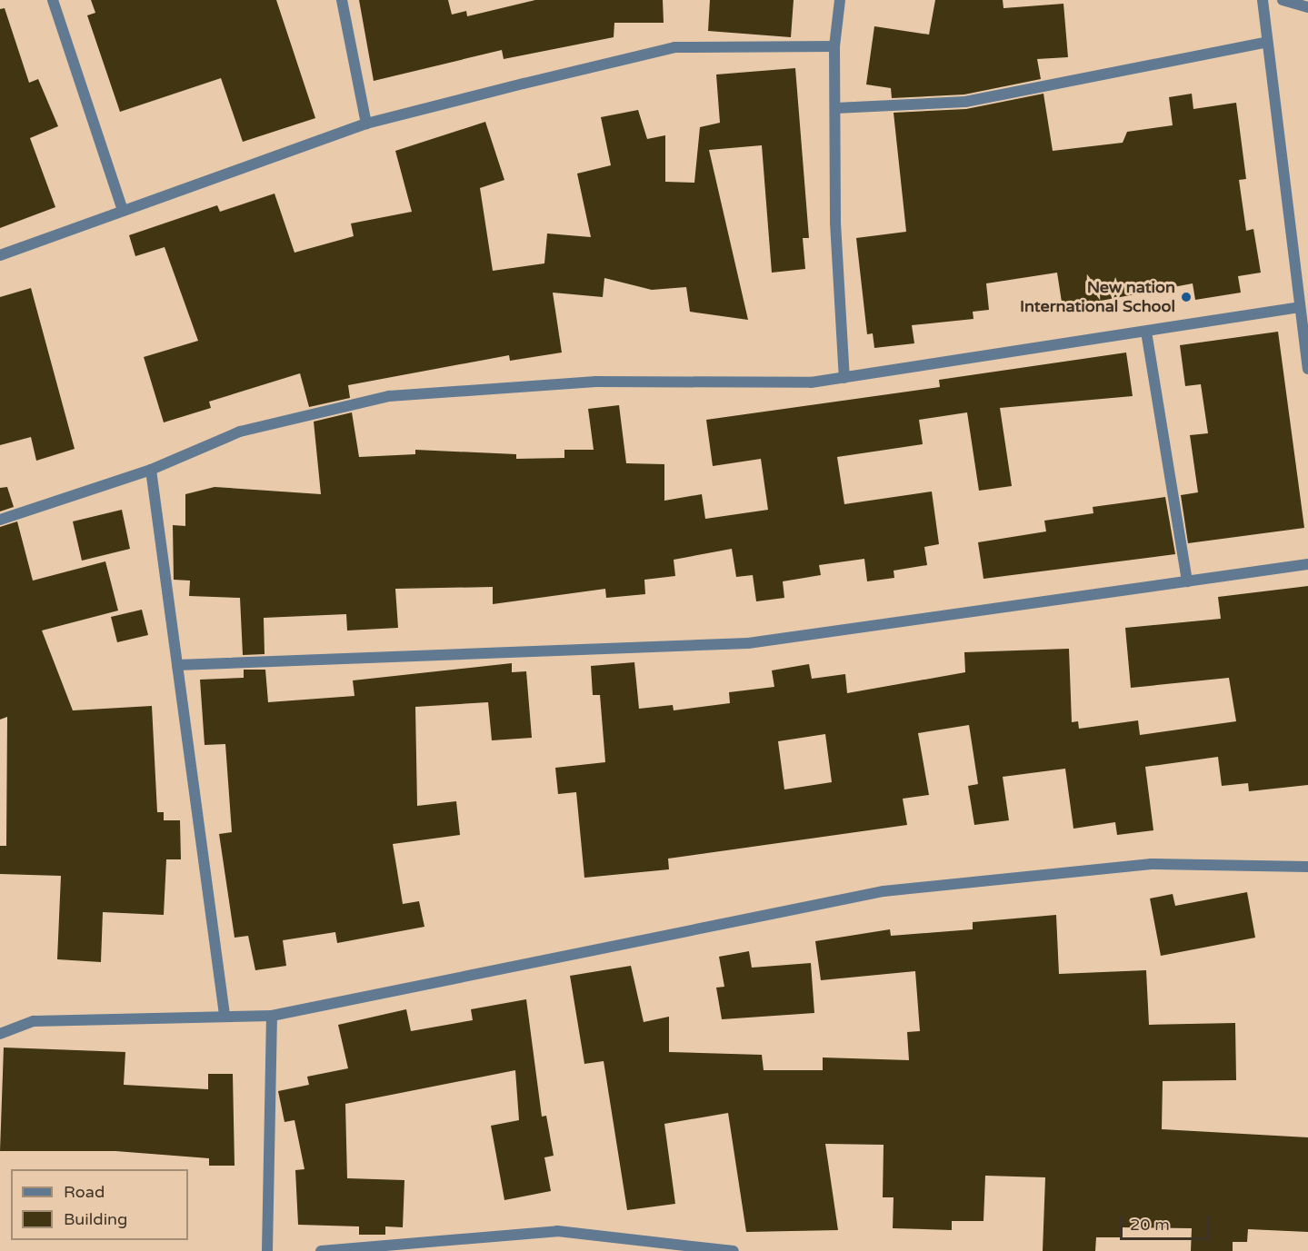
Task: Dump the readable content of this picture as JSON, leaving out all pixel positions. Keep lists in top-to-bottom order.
{
  "places": ["New nation International School"],
  "legend": ["Road", "Building"],
  "scale_bar": "20 m"
}
